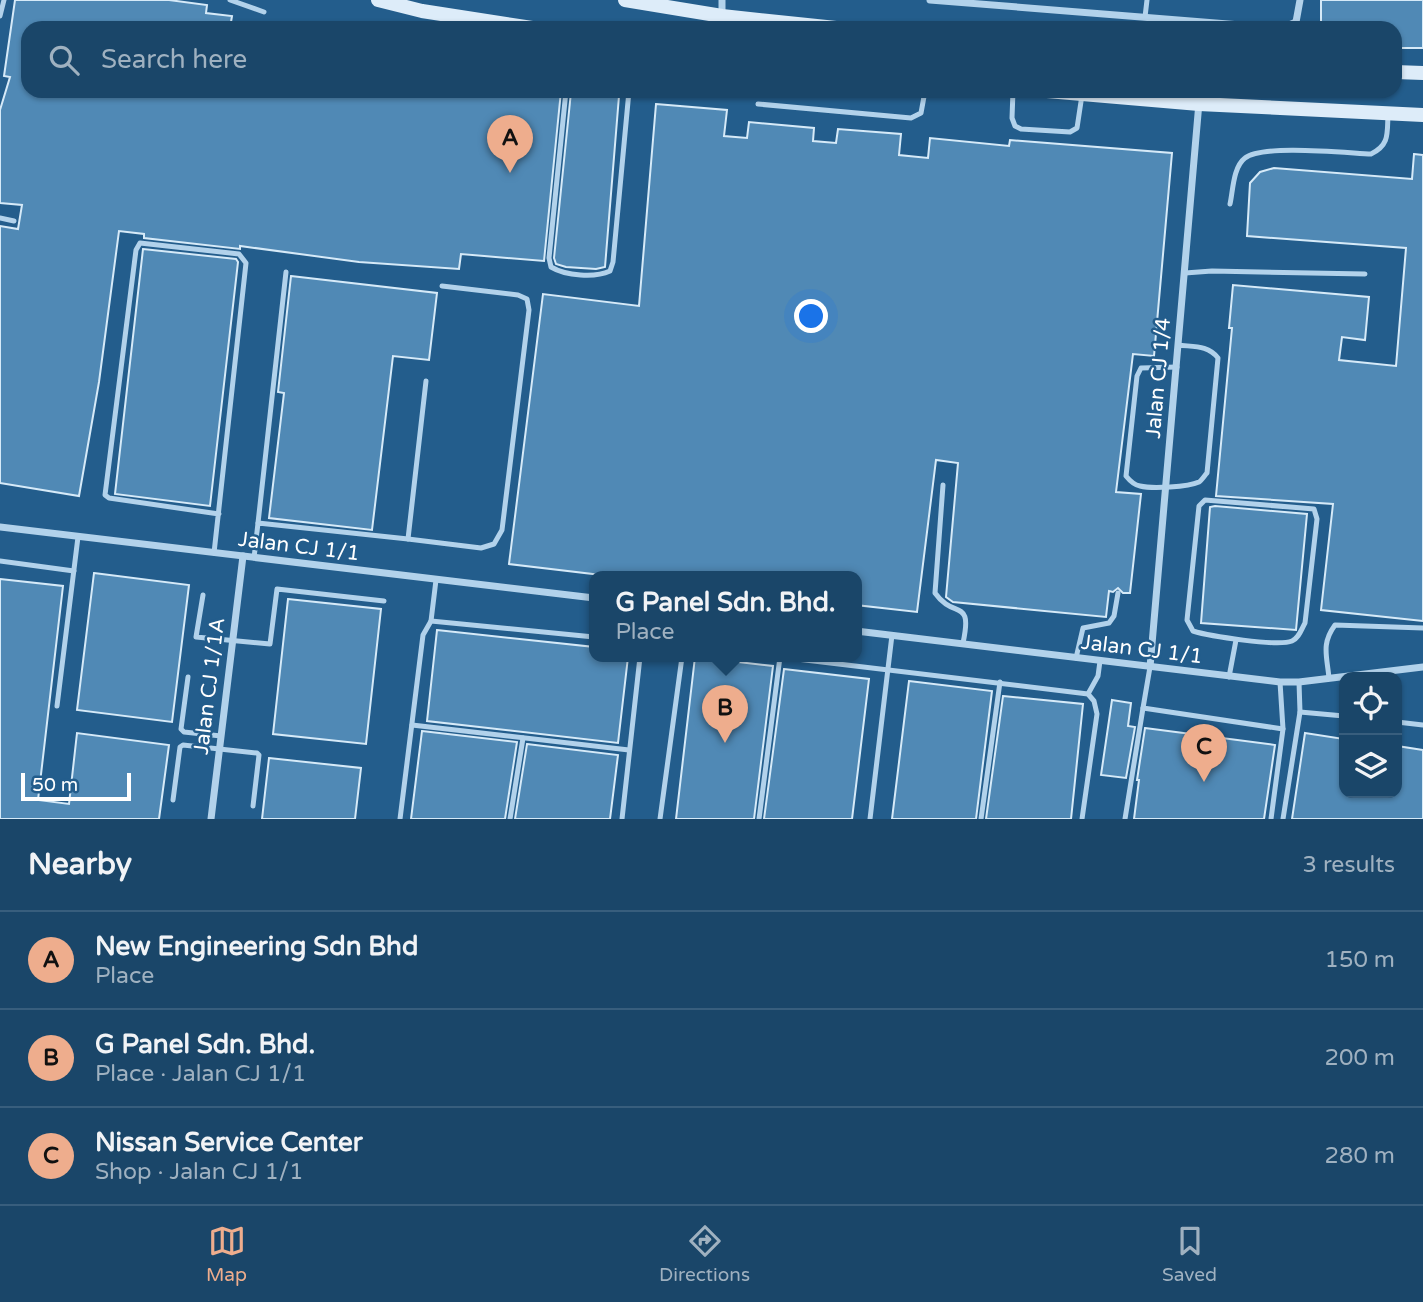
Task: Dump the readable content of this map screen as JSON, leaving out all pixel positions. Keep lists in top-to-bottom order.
{
  "streets": {
    "street": ["Jalan CJ 1/4", "Jalan CJ 1/1", "Jalan CJ 1/1A"]
  },
  "crossings": [
    ["Jalan CJ 1/4", "Jalan CJ 1/1"],
    ["Jalan CJ 1/1", "Jalan CJ 1/1A"]
  ],
  "scale_bar": "50 m",
  "page": {
    "search": "Search here",
    "pins": ["A", "B", "C"],
    "popup": ["G Panel Sdn. Bhd.", "Place"],
    "scale": "50 m",
    "heading": ["Nearby", "3 results"],
    "list": [
      {
        "mark": "A",
        "name": "New Engineering Sdn Bhd",
        "note": "Place",
        "value": "150 m"
      },
      {
        "mark": "B",
        "name": "G Panel Sdn. Bhd.",
        "note": "Place · Jalan CJ 1/1",
        "value": "200 m"
      },
      {
        "mark": "C",
        "name": "Nissan Service Center",
        "note": "Shop · Jalan CJ 1/1",
        "value": "280 m"
      }
    ],
    "nav": ["Map", "Directions", "Saved"]
  }
}
